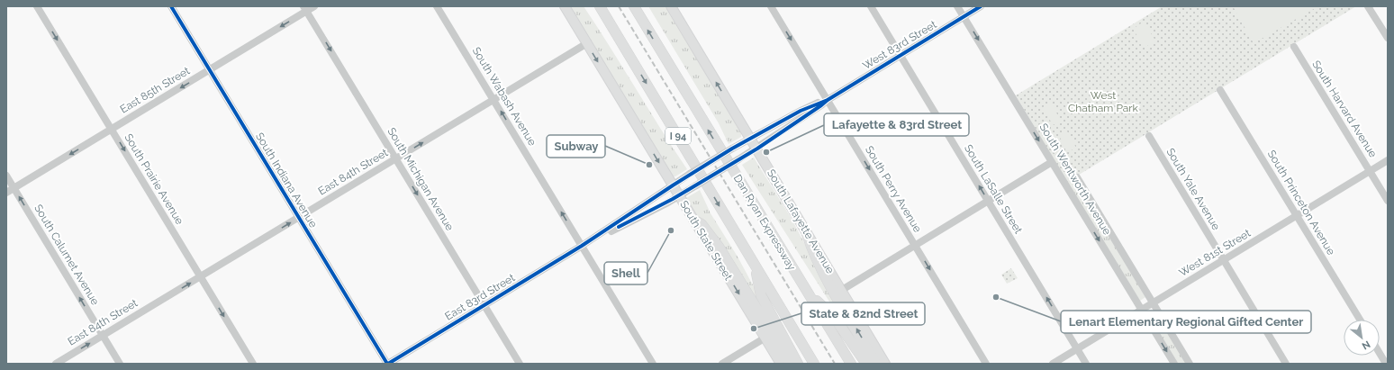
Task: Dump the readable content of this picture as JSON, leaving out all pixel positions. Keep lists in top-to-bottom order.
{
  "streets": {
    "highway": ["I 94", "Dan Ryan Expressway"],
    "main road": ["South Lafayette Avenue", "South State Street"],
    "street": [
      "West 83rd Street",
      "East 85th Street",
      "South Wabash Avenue",
      "South Harvard Avenue",
      "East 84th Street",
      "South Prairie Avenue",
      "South Michigan Avenue",
      "South Wentworth Avenue",
      "South Indiana Avenue",
      "South Perry Avenue",
      "South LaSalle Street",
      "South Yale Avenue",
      "South Princeton Avenue",
      "West 81st Street",
      "South Calumet Avenue",
      "East 83rd Street"
    ]
  },
  "crossings": [
    ["West 83rd Street", "South Wentworth Avenue"],
    ["West 83rd Street", "South Perry Avenue"],
    ["West 83rd Street", "South LaSalle Street"],
    ["West 83rd Street", "South Lafayette Avenue"],
    ["West 83rd Street", "South State Street"],
    ["West 83rd Street", "East 83rd Street"],
    ["East 85th Street", "South Prairie Avenue"],
    ["East 85th Street", "South Michigan Avenue"],
    ["East 85th Street", "South Indiana Avenue"],
    ["East 85th Street", "South Calumet Avenue"],
    ["South Wabash Avenue", "East 84th Street"],
    ["South Wabash Avenue", "East 83rd Street"],
    ["South Harvard Avenue", "West 81st Street"],
    ["East 84th Street", "South Prairie Avenue"],
    ["East 84th Street", "South Michigan Avenue"],
    ["East 84th Street", "South Indiana Avenue"],
    ["East 84th Street", "South State Street"],
    ["East 84th Street", "South Calumet Avenue"],
    ["South Michigan Avenue", "East 83rd Street"],
    ["South Wentworth Avenue", "West 81st Street"],
    ["South Indiana Avenue", "East 83rd Street"],
    ["South LaSalle Street", "West 81st Street"],
    ["South Yale Avenue", "West 81st Street"],
    ["South Princeton Avenue", "West 81st Street"],
    ["South State Street", "East 83rd Street"]
  ],
  "one_way": [
    "East 85th Street",
    "South Wabash Avenue",
    "East 84th Street",
    "South Prairie Avenue",
    "South Michigan Avenue",
    "South Perry Avenue",
    "South LaSalle Street",
    "South Lafayette Avenue",
    "South State Street",
    "South Calumet Avenue"
  ],
  "parks": ["West Chatham Park"],
  "places": [
    "Lafayette & 83rd Street",
    "Subway",
    "Shell",
    "Lenart Elementary Regional Gifted Center",
    "State & 82nd Street"
  ],
  "north": "bottom right"
}
